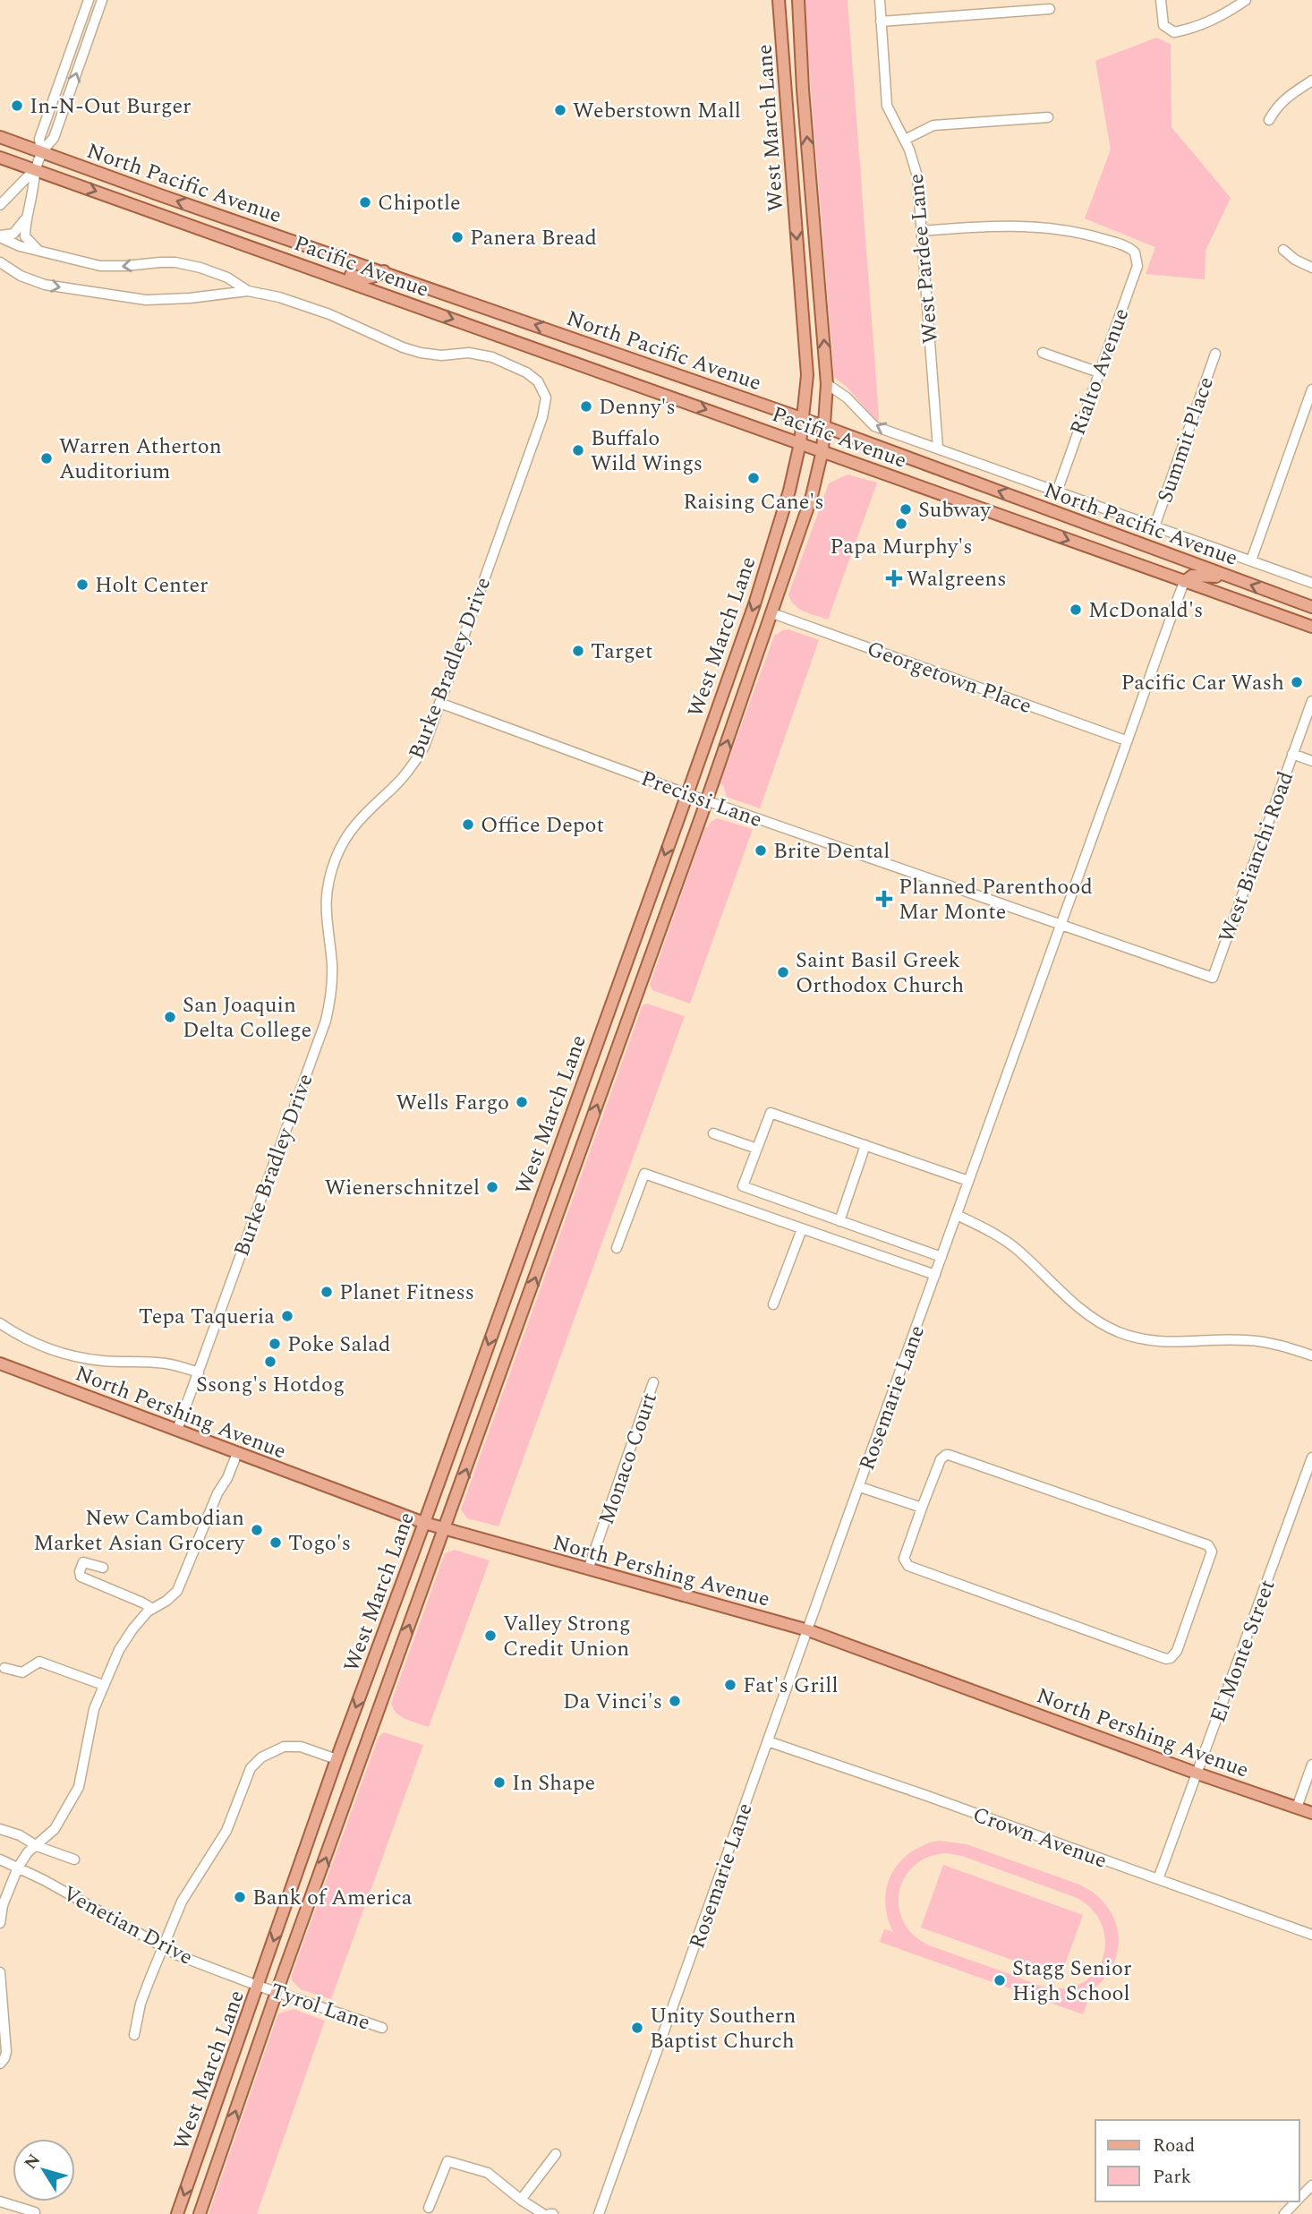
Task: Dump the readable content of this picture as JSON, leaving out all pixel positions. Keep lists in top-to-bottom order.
{
  "streets": {
    "main road": [
      "West March Lane",
      "North Pacific Avenue",
      "Pacific Avenue",
      "North Pershing Avenue"
    ],
    "street": [
      "West Pardee Lane",
      "Rialto Avenue",
      "Summit Place",
      "Burke Bradley Drive",
      "Georgetown Place",
      "Precissi Lane",
      "West Bianchi Road",
      "Rosemarie Lane",
      "Monaco Court",
      "El Monte Street",
      "Crown Avenue",
      "Venetian Drive",
      "Tyrol Lane"
    ]
  },
  "crossings": [
    ["West March Lane", "North Pacific Avenue"],
    ["West March Lane", "Pacific Avenue"],
    ["West March Lane", "Georgetown Place"],
    ["West March Lane", "Precissi Lane"],
    ["West March Lane", "North Pershing Avenue"],
    ["West March Lane", "Venetian Drive"],
    ["West March Lane", "Tyrol Lane"],
    ["West Pardee Lane", "Pacific Avenue"],
    ["West Pardee Lane", "Rialto Avenue"],
    ["Pacific Avenue", "Rialto Avenue"],
    ["Pacific Avenue", "Summit Place"],
    ["Pacific Avenue", "Rosemarie Lane"],
    ["Burke Bradley Drive", "Precissi Lane"],
    ["Burke Bradley Drive", "North Pershing Avenue"],
    ["Georgetown Place", "Rosemarie Lane"],
    ["Precissi Lane", "West Bianchi Road"],
    ["Precissi Lane", "Rosemarie Lane"],
    ["Rosemarie Lane", "North Pershing Avenue"],
    ["Rosemarie Lane", "Crown Avenue"],
    ["North Pershing Avenue", "Monaco Court"],
    ["North Pershing Avenue", "El Monte Street"],
    ["El Monte Street", "Crown Avenue"],
    ["Venetian Drive", "Tyrol Lane"]
  ],
  "one_way": ["North Pacific Avenue", "Pacific Avenue"],
  "places": {
    "other": [
      "In-N-Out Burger",
      "Weberstown Mall",
      "Chipotle",
      "Panera Bread",
      "Denny's",
      "Buffalo Wild Wings",
      "Warren Atherton Auditorium",
      "Raising Cane's",
      "Subway",
      "Papa Murphy's",
      "Holt Center",
      "McDonald's",
      "Target",
      "Pacific Car Wash",
      "Office Depot",
      "Brite Dental",
      "Saint Basil Greek Orthodox Church",
      "San Joaquin Delta College",
      "Wells Fargo",
      "Wienerschnitzel",
      "Planet Fitness",
      "Tepa Taqueria",
      "Poke Salad",
      "Ssong's Hotdog",
      "New Cambodian Market Asian Grocery",
      "Togo's",
      "Valley Strong Credit Union",
      "Fat's Grill",
      "Da Vinci's",
      "In Shape",
      "Bank of America",
      "Stagg Senior High School",
      "Unity Southern Baptist Church"
    ],
    "health": ["Walgreens", "Planned Parenthood Mar Monte"]
  },
  "legend": ["Road", "Park"],
  "north": "top left"
}
